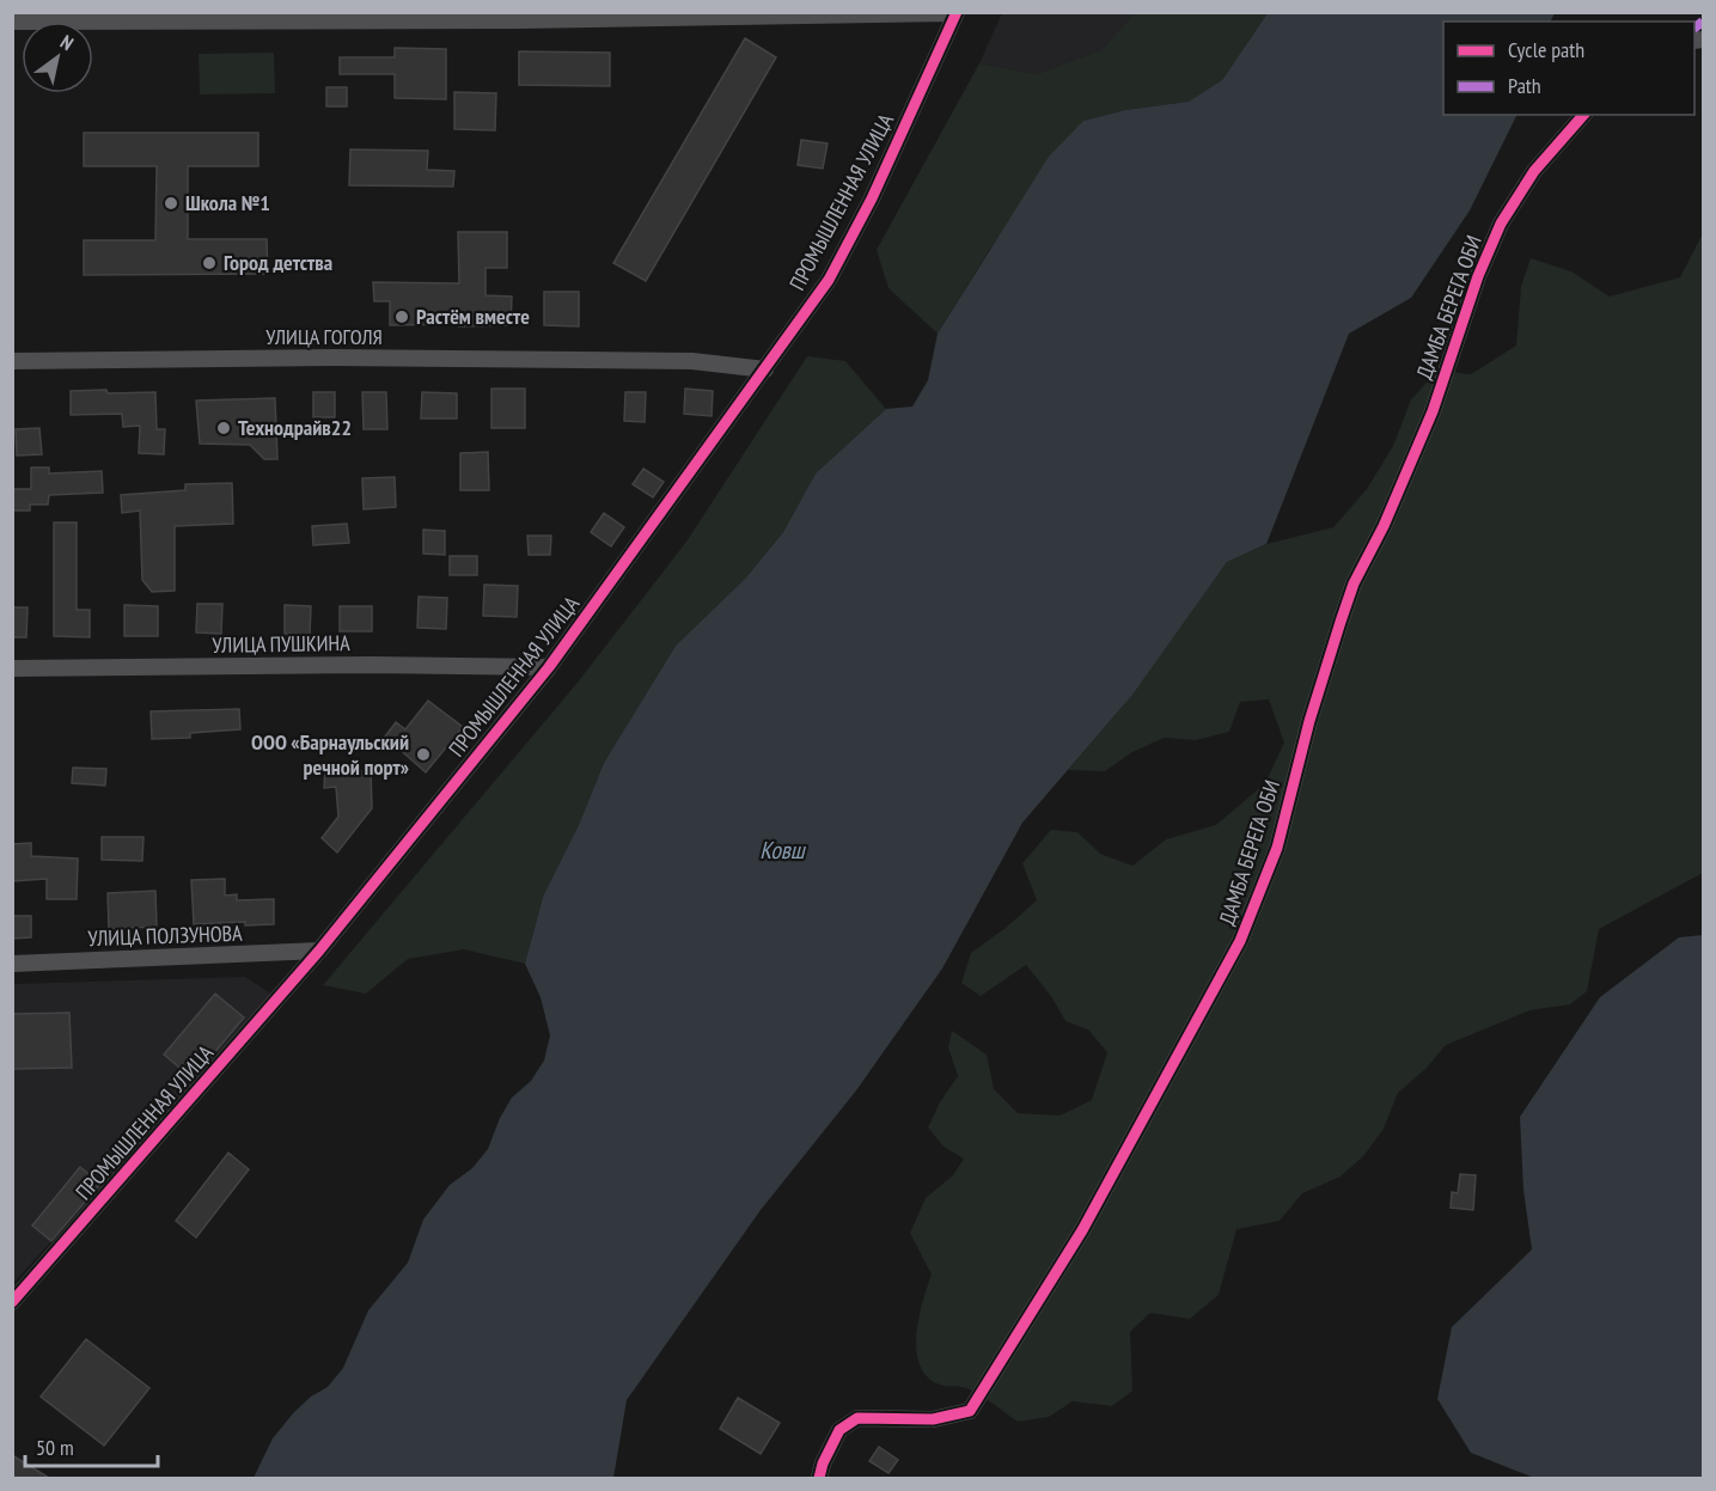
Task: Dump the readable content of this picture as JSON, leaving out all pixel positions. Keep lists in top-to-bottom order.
{
  "streets": {
    "street": [
      "ПРОМЫШЛЕННАЯ УЛИЦА",
      "ДАМБА БЕРЕГА ОБИ",
      "УЛИЦА ГОГОЛЯ",
      "УЛИЦА ПУШКИНА",
      "УЛИЦА ПОЛЗУНОВА"
    ]
  },
  "crossings": [
    ["ПРОМЫШЛЕННАЯ УЛИЦА", "УЛИЦА ГОГОЛЯ"],
    ["ПРОМЫШЛЕННАЯ УЛИЦА", "УЛИЦА ПУШКИНА"],
    ["ПРОМЫШЛЕННАЯ УЛИЦА", "УЛИЦА ПОЛЗУНОВА"]
  ],
  "water": ["Ковш"],
  "places": [
    "Школа №1",
    "Город детства",
    "Растём вместе",
    "Технодрайв22",
    "ООО «Барнаульский речной порт»"
  ],
  "legend": ["Cycle path", "Path"],
  "scale_bar": "50 m",
  "north": "top right"
}
